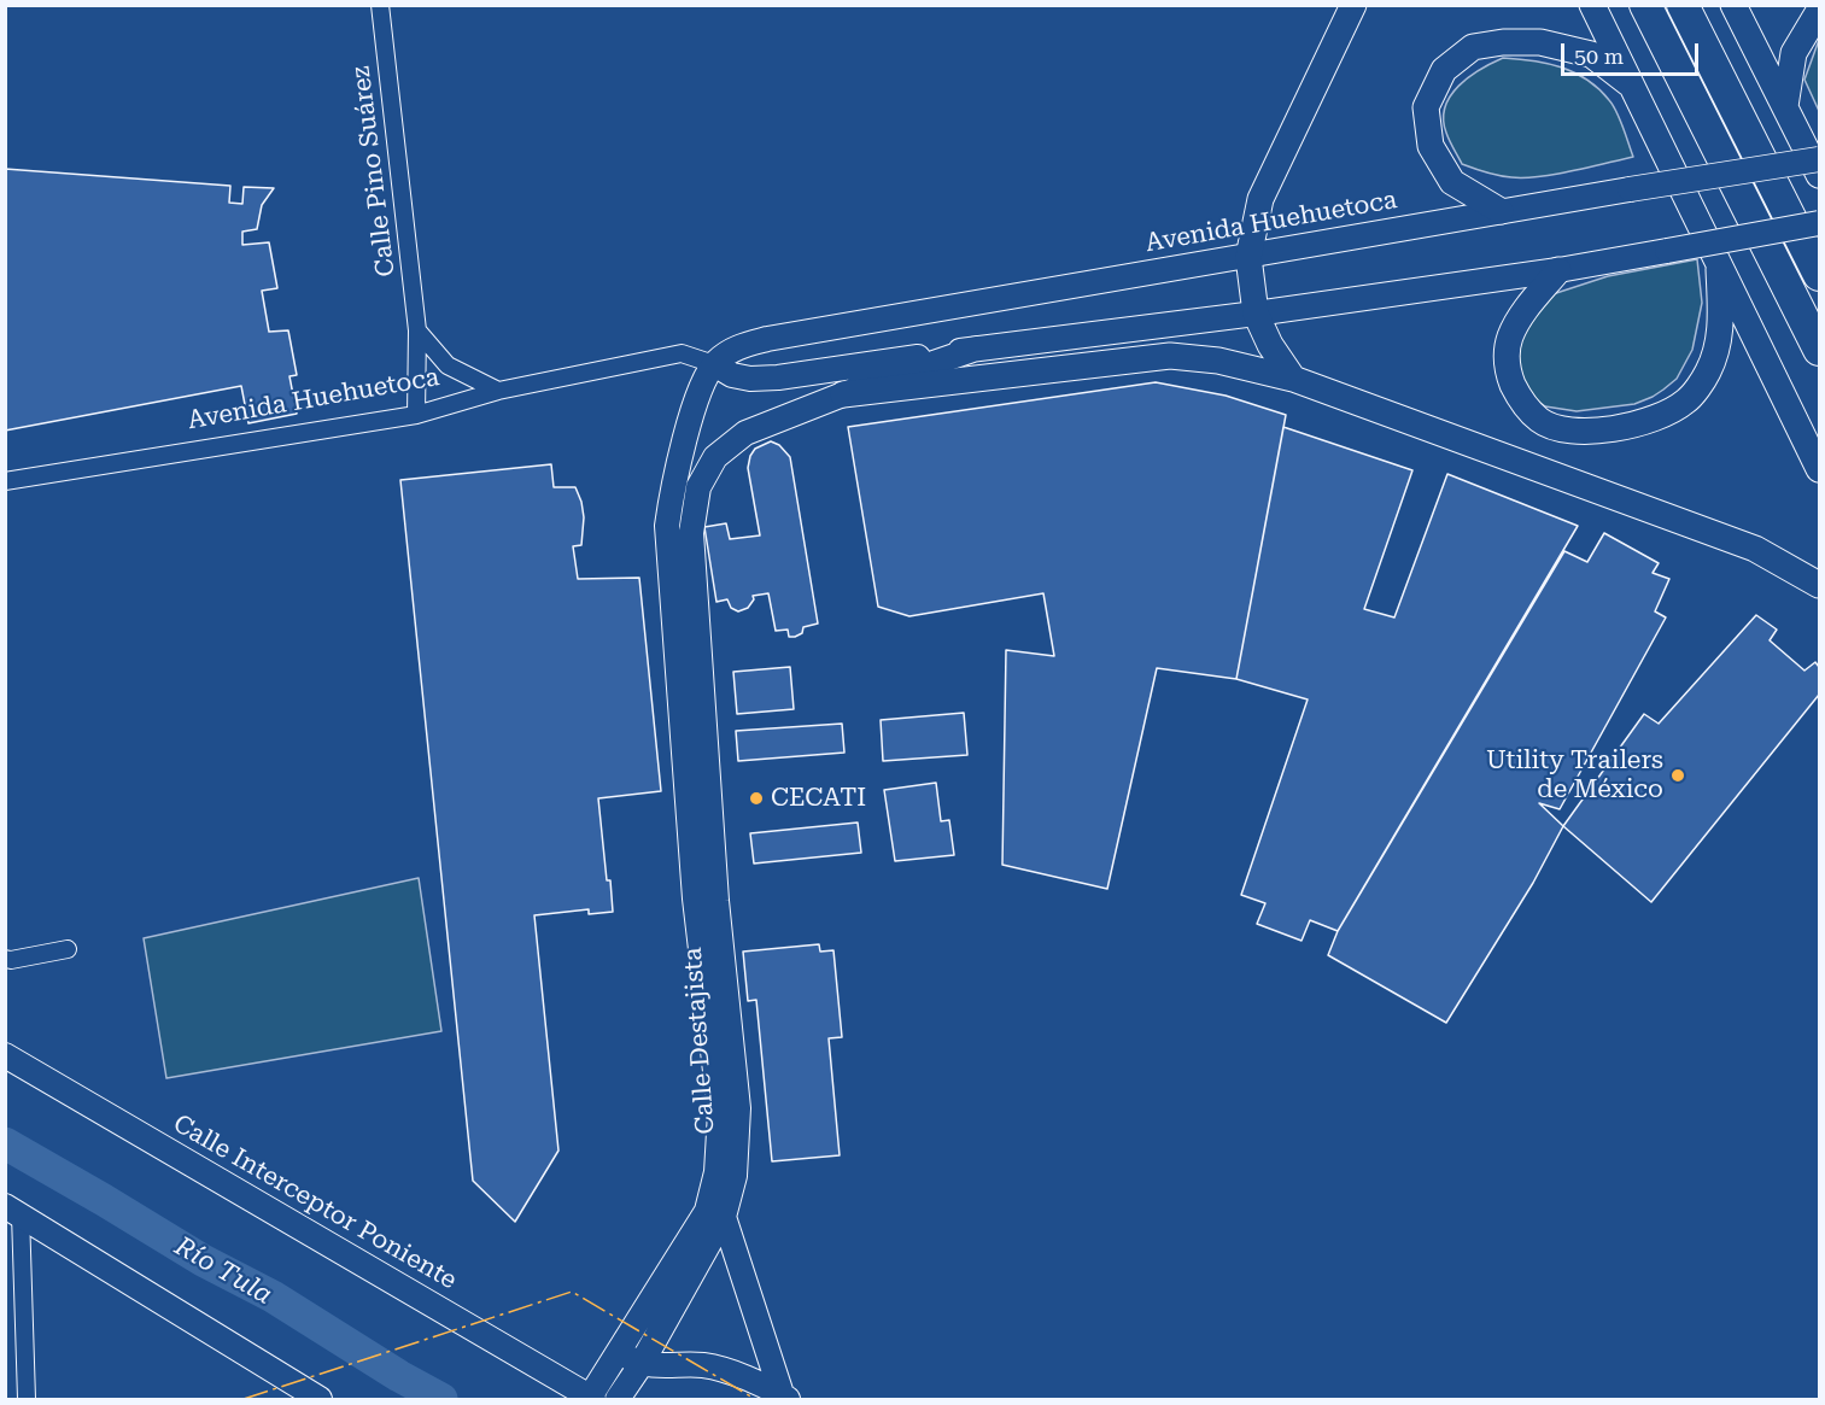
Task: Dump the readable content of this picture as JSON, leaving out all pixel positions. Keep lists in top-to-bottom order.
{
  "streets": {
    "main road": ["Avenida Huehuetoca", "Calle Destajista", "Calle Interceptor Poniente"],
    "street": ["Calle Pino Suárez"]
  },
  "crossings": [
    ["Calle Pino Suárez", "Avenida Huehuetoca"]
  ],
  "water": ["Río Tula"],
  "places": ["Utility Trailers de México", "CECATI"],
  "scale_bar": "50 m"
}
